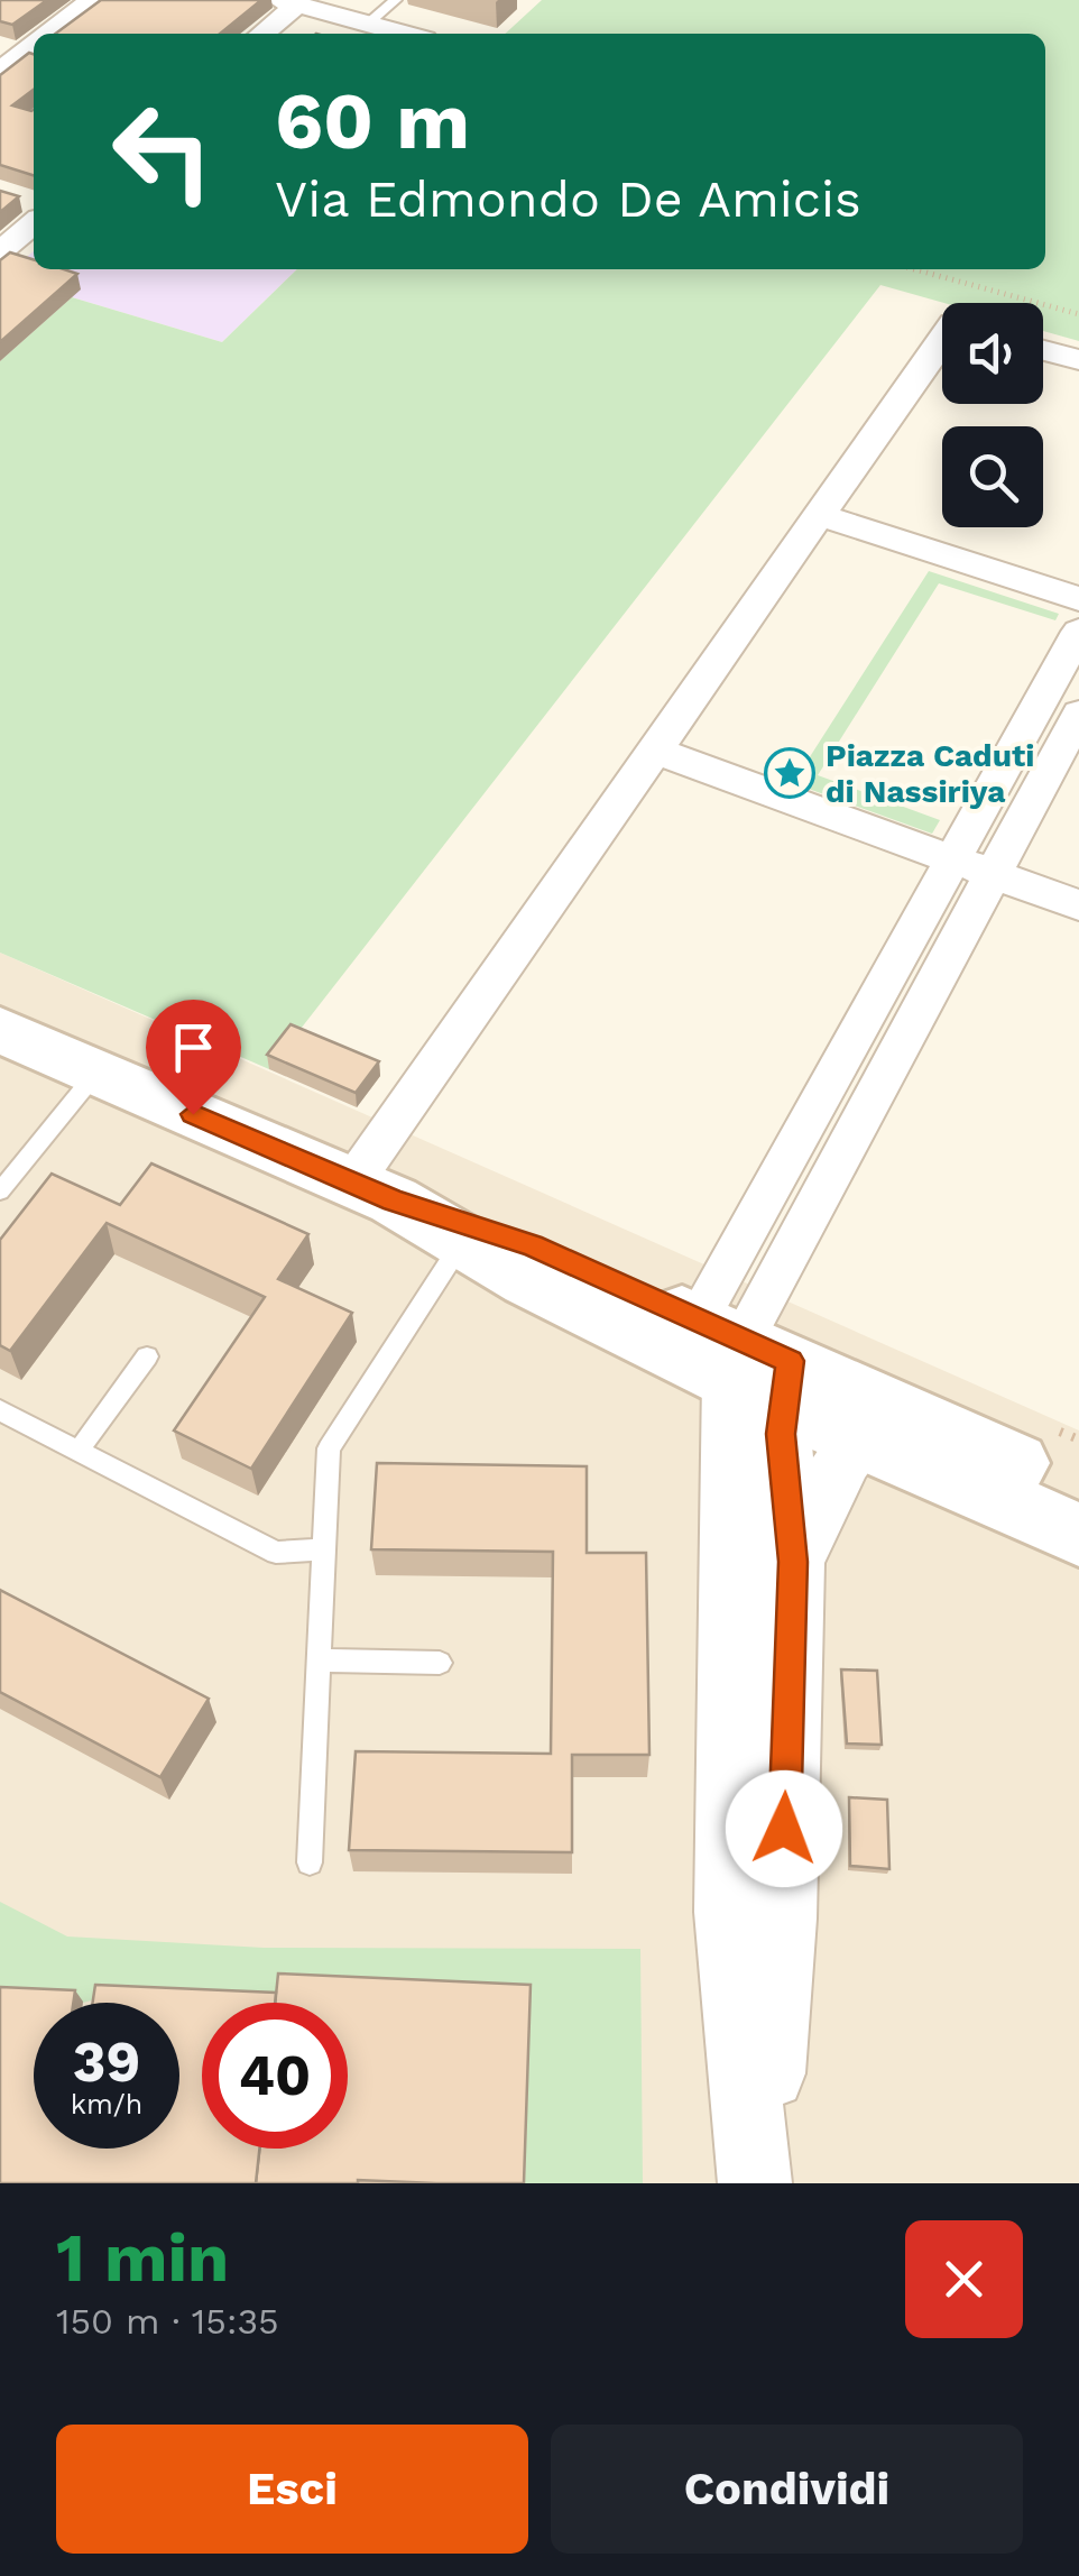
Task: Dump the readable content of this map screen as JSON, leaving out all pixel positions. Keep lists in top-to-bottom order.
{
  "places": {
    "place": ["Piazza Caduti di Nassiriya"]
  },
  "page": {
    "turn": ["60 m", "Via Edmondo De Amicis"],
    "speed": "39 km/h",
    "limit": "40",
    "heading": ["1 min", "150 m · 15:35"],
    "buttons": ["Esci", "Condividi"]
  }
}
